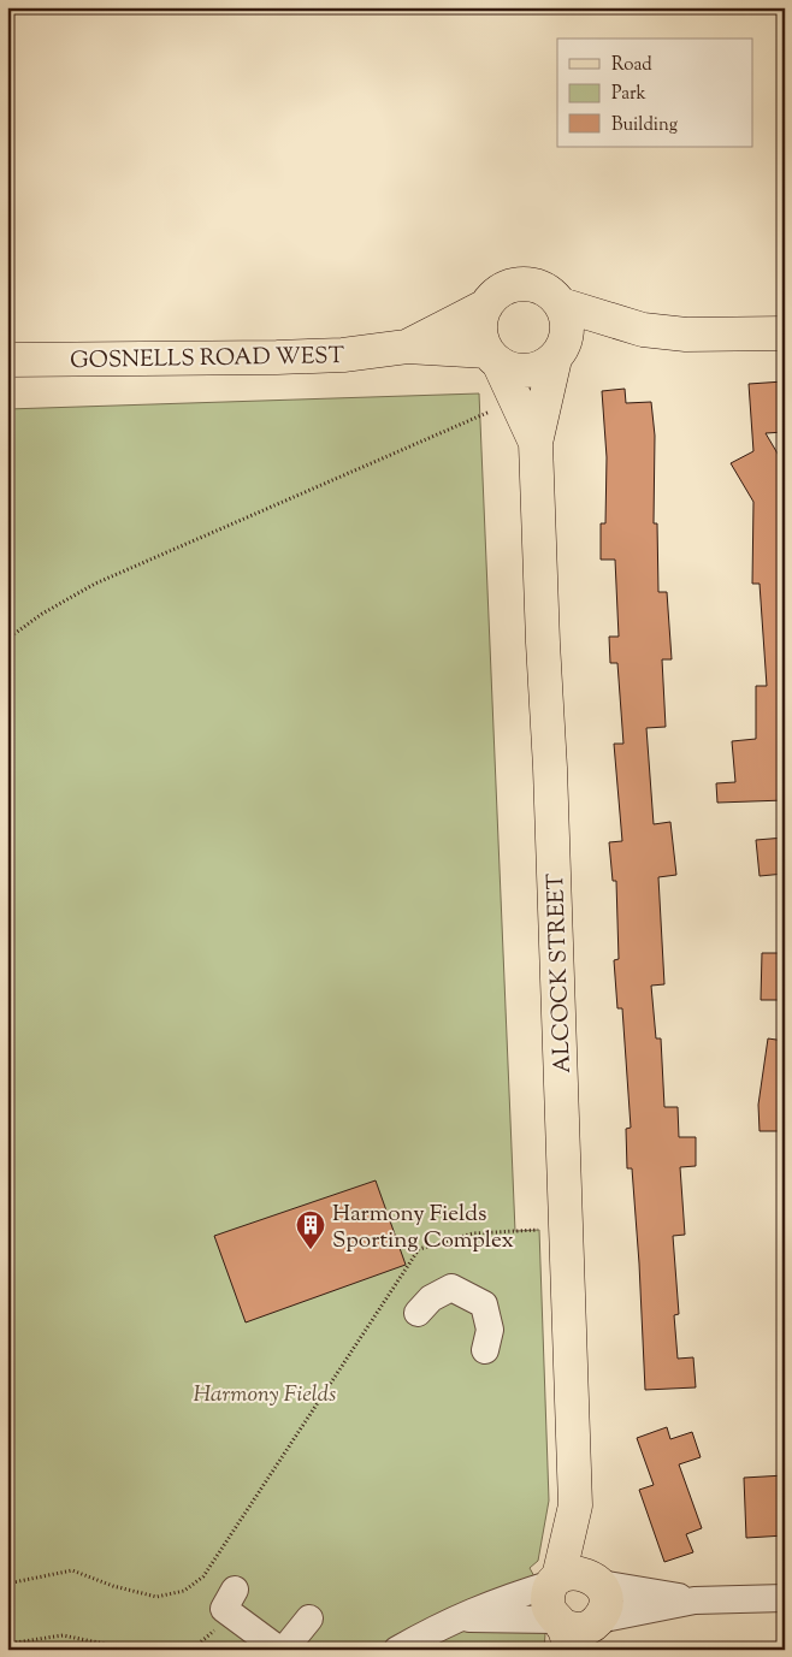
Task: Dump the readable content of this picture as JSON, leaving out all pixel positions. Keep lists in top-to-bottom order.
{
  "streets": {
    "main road": ["GOSNELLS ROAD WEST", "ALCOCK STREET"]
  },
  "crossings": [
    ["GOSNELLS ROAD WEST", "ALCOCK STREET"]
  ],
  "parks": ["Harmony Fields"],
  "places": {
    "building": ["Harmony Fields Sporting Complex"]
  },
  "legend": ["Road", "Park", "Building"]
}
